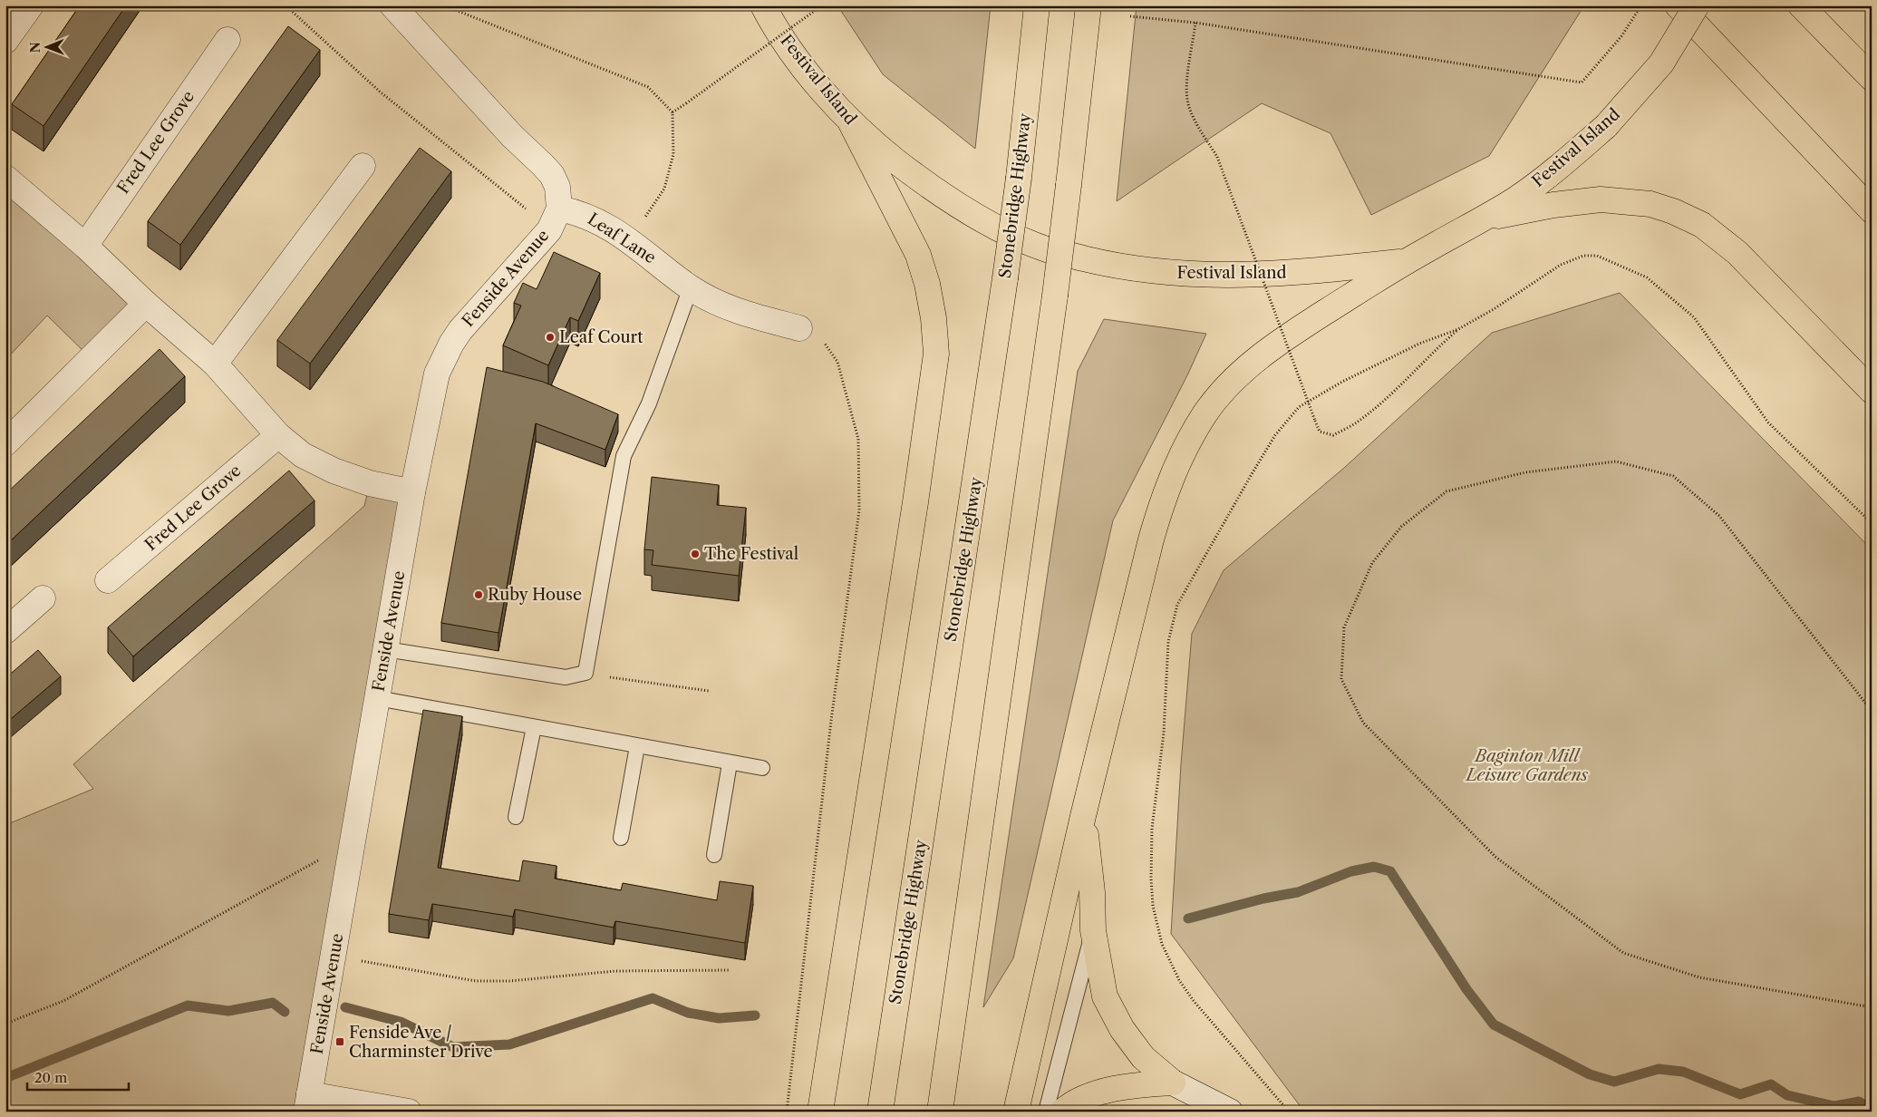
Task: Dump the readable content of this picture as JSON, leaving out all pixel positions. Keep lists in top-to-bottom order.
{
  "streets": {
    "highway": ["Festival Island", "Stonebridge Highway"],
    "street": ["Fred Lee Grove", "Leaf Lane", "Fenside Avenue"]
  },
  "crossings": [
    ["Leaf Lane", "Fenside Avenue"]
  ],
  "parks": ["Baginton Mill Leisure Gardens"],
  "places": {
    "other": ["Leaf Court", "The Festival", "Ruby House"],
    "transit": ["Fenside Ave / Charminster Drive"]
  },
  "scale_bar": "20 m",
  "north": "left"
}
